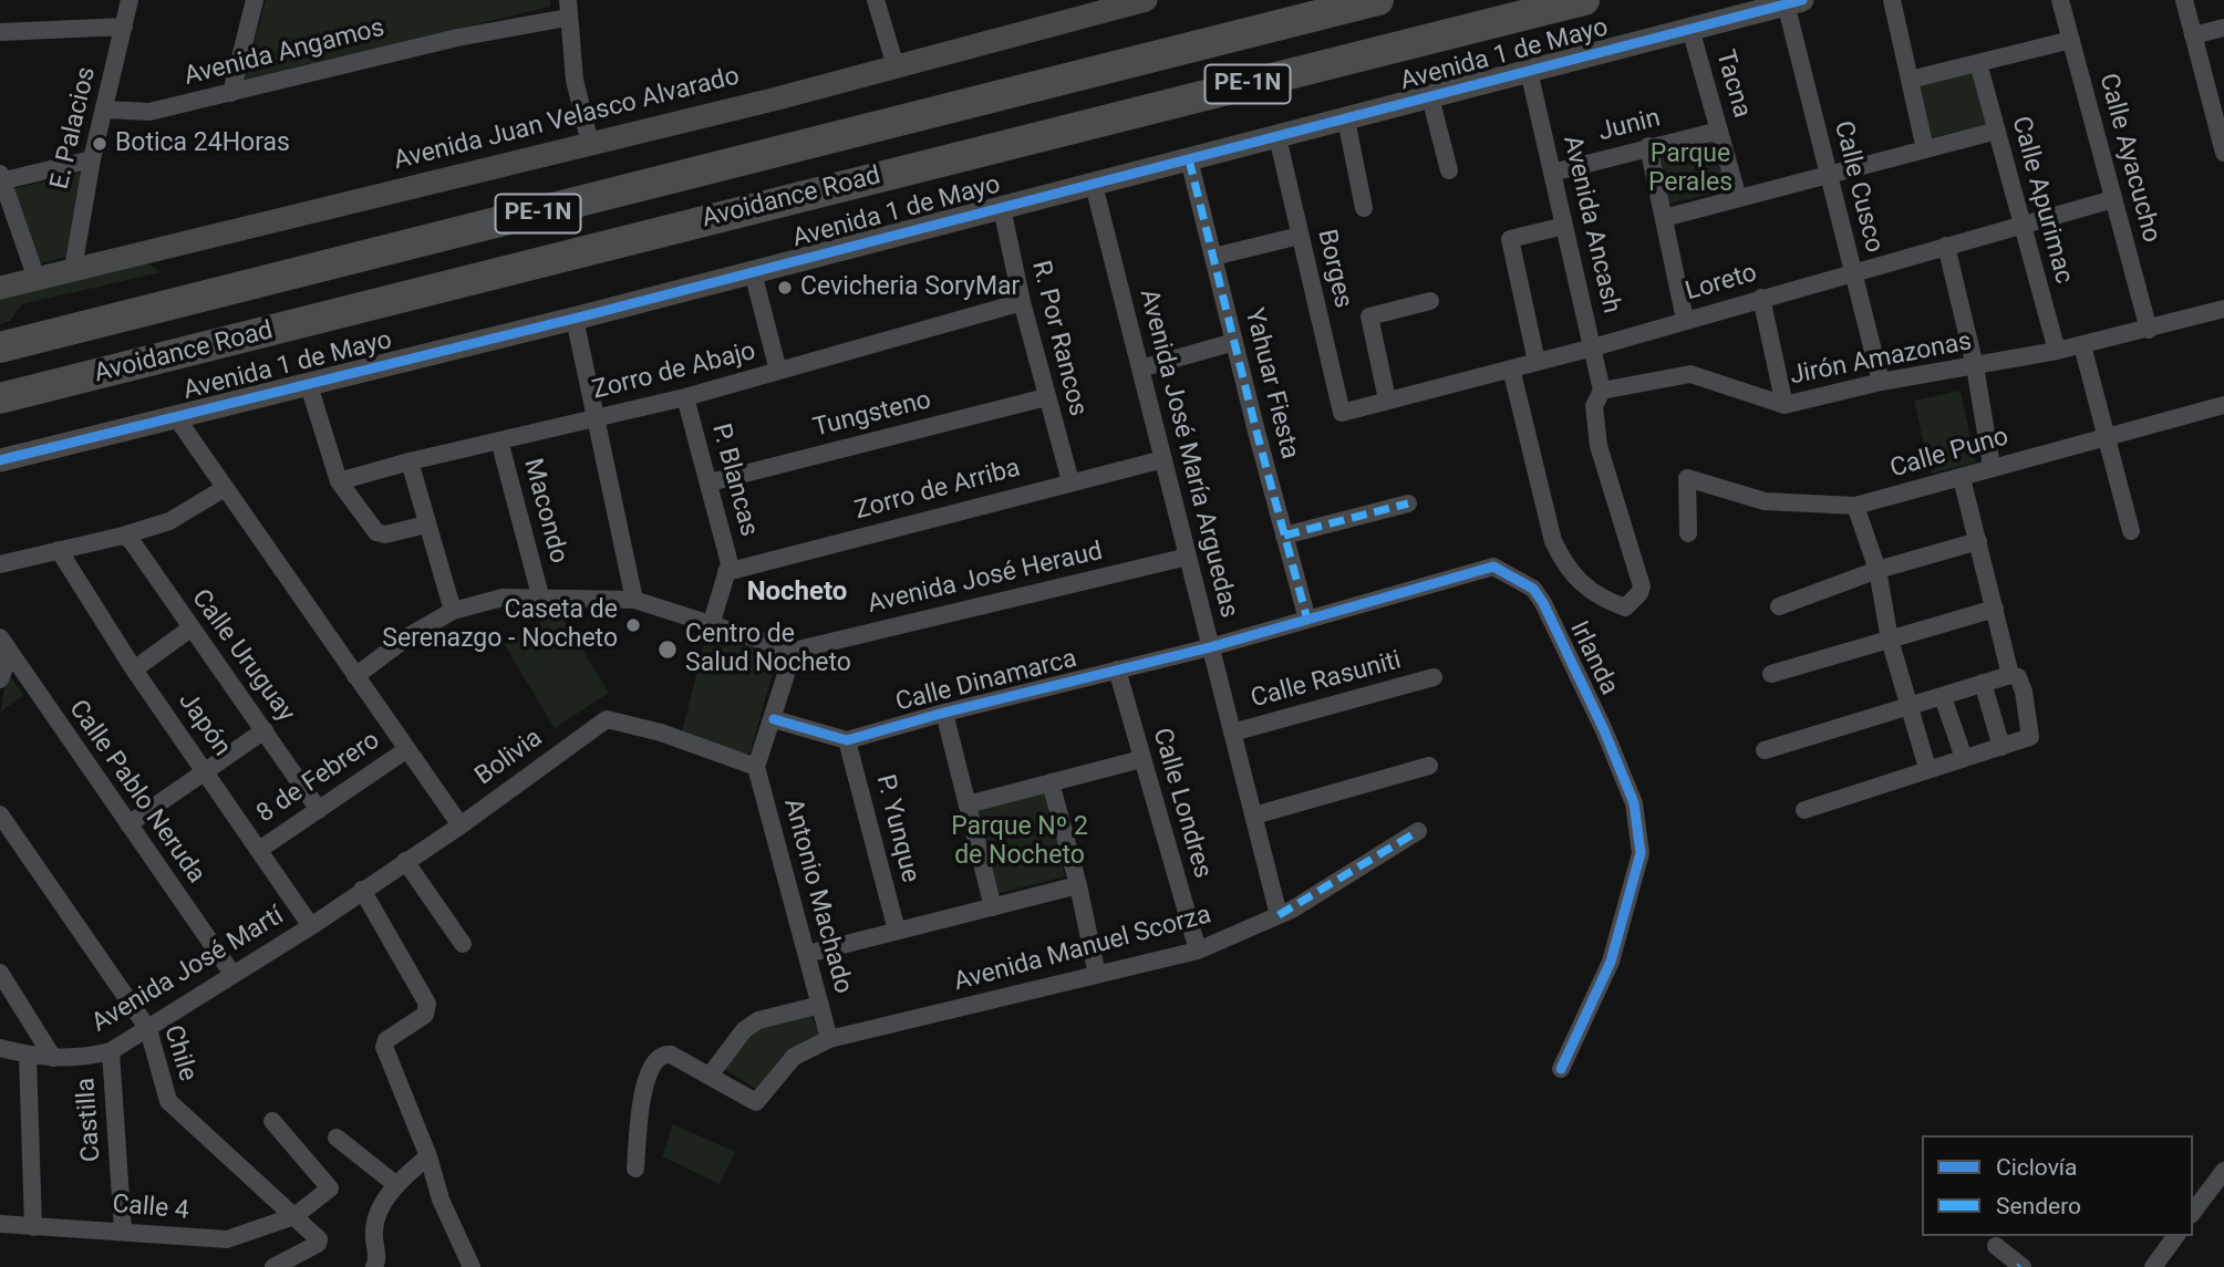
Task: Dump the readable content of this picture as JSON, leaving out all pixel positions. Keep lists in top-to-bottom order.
{
  "streets": {
    "highway": ["PE-1N", "Avoidance Road"],
    "street": [
      "Avenida Angamos",
      "Avenida 1 de Mayo",
      "Tacna",
      "Avenida Juan Velasco Alvarado",
      "Junin",
      "E. Palacios",
      "Calle Ayacucho",
      "Calle Cusco",
      "Calle Apurimac",
      "Avenida Ancash",
      "Borges",
      "Loreto",
      "R. Por Rancos",
      "Jirón Amazonas",
      "Zorro de Abajo",
      "Yahuar Fiesta",
      "Tungsteno",
      "Avenida José María Arguedas",
      "Calle Puno",
      "P. Blancas",
      "Zorro de Arriba",
      "Macondo",
      "Avenida José Heraud",
      "Calle Uruguay",
      "Irlanda",
      "Calle Rasuniti",
      "Calle Dinamarca",
      "Japón",
      "Bolivia",
      "8 de Febrero",
      "Calle Pablo Neruda",
      "Calle Londres",
      "P. Yunque",
      "Antonio Machado",
      "Avenida Manuel Scorza",
      "Avenida José Martí",
      "Chile",
      "Castilla",
      "Calle 4"
    ]
  },
  "crossings": [
    ["Avenida Angamos", "E. Palacios"],
    ["Avenida 1 de Mayo", "Tacna"],
    ["Avenida 1 de Mayo", "Calle Cusco"],
    ["Avenida 1 de Mayo", "Avenida Ancash"],
    ["Avenida 1 de Mayo", "Borges"],
    ["Avenida 1 de Mayo", "R. Por Rancos"],
    ["Avenida 1 de Mayo", "Yahuar Fiesta"],
    ["Avenida 1 de Mayo", "Avenida José María Arguedas"],
    ["Tacna", "Junin"],
    ["Avenida Juan Velasco Alvarado", "E. Palacios"],
    ["Junin", "Avenida Ancash"],
    ["Calle Ayacucho", "Loreto"],
    ["Calle Ayacucho", "Jirón Amazonas"],
    ["Calle Cusco", "Loreto"],
    ["Calle Cusco", "Jirón Amazonas"],
    ["Calle Apurimac", "Loreto"],
    ["Calle Apurimac", "Jirón Amazonas"],
    ["Avenida Ancash", "Loreto"],
    ["Avenida Ancash", "Jirón Amazonas"],
    ["Borges", "Loreto"],
    ["R. Por Rancos", "Zorro de Abajo"],
    ["R. Por Rancos", "Tungsteno"],
    ["R. Por Rancos", "Zorro de Arriba"],
    ["Zorro de Abajo", "P. Blancas"],
    ["Zorro de Abajo", "Macondo"],
    ["Yahuar Fiesta", "Irlanda"],
    ["Tungsteno", "P. Blancas"],
    ["Avenida José María Arguedas", "Zorro de Arriba"],
    ["Avenida José María Arguedas", "Avenida José Heraud"],
    ["Avenida José María Arguedas", "Irlanda"],
    ["Avenida José María Arguedas", "Calle Rasuniti"],
    ["Avenida José María Arguedas", "Calle Dinamarca"],
    ["Avenida José María Arguedas", "Avenida Manuel Scorza"],
    ["P. Blancas", "Zorro de Arriba"],
    ["Calle Uruguay", "8 de Febrero"],
    ["Irlanda", "Calle Dinamarca"],
    ["Calle Dinamarca", "Calle Londres"],
    ["Calle Dinamarca", "P. Yunque"],
    ["Japón", "Bolivia"],
    ["Japón", "8 de Febrero"],
    ["Japón", "Avenida José Martí"],
    ["Bolivia", "Antonio Machado"],
    ["Bolivia", "Avenida José Martí"],
    ["Calle Pablo Neruda", "Avenida José Martí"],
    ["Calle Londres", "Avenida Manuel Scorza"],
    ["Antonio Machado", "Avenida Manuel Scorza"],
    ["Avenida José Martí", "Chile"],
    ["Avenida José Martí", "Castilla"],
    ["Chile", "Calle 4"],
    ["Castilla", "Calle 4"]
  ],
  "districts": ["Nocheto"],
  "parks": ["Parque Perales", "Parque Nº 2 de Nocheto"],
  "places": [
    "Botica 24Horas",
    "Cevicheria SoryMar",
    "Caseta de Serenazgo - Nocheto",
    "Centro de Salud Nocheto"
  ],
  "legend": ["Ciclovía", "Sendero"]
}
